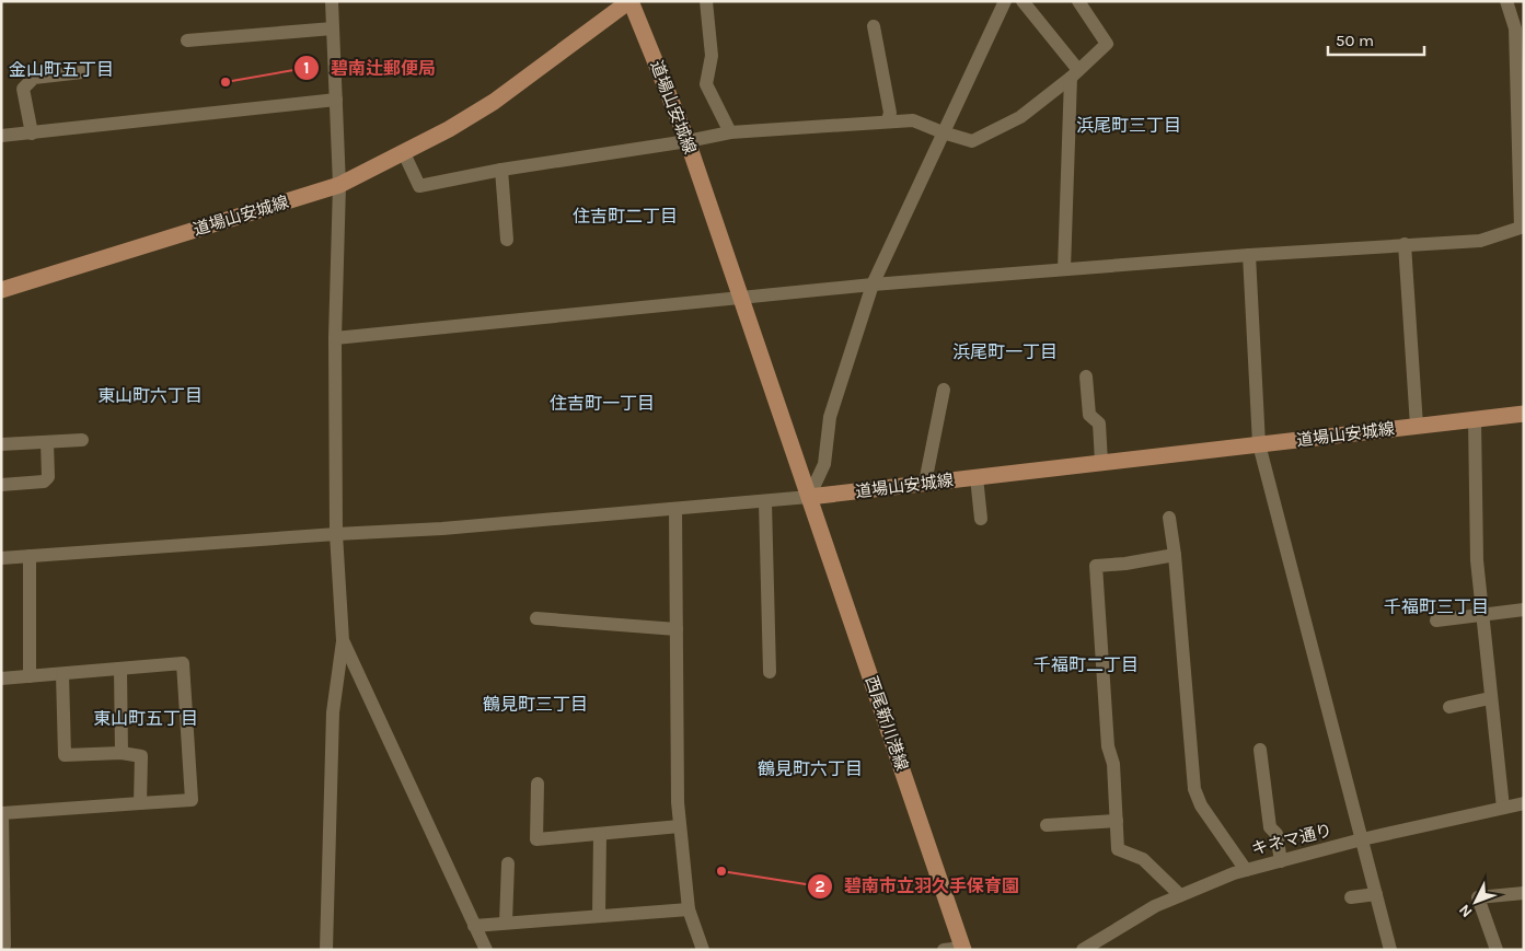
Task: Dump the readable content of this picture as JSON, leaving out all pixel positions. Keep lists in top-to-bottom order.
{
  "streets": {
    "main road": ["道場山安城線", "西尾新川港線"],
    "street": ["キネマ通り"]
  },
  "crossings": [
    ["道場山安城線", "西尾新川港線"]
  ],
  "districts": [
    "金山町五丁目",
    "浜尾町三丁目",
    "住吉町二丁目",
    "浜尾町一丁目",
    "東山町六丁目",
    "住吉町一丁目",
    "千福町三丁目",
    "千福町二丁目",
    "鶴見町三丁目",
    "東山町五丁目",
    "鶴見町六丁目"
  ],
  "places": ["碧南辻郵便局", "碧南市立羽久手保育園"],
  "scale_bar": "50 m",
  "north": "bottom left"
}
